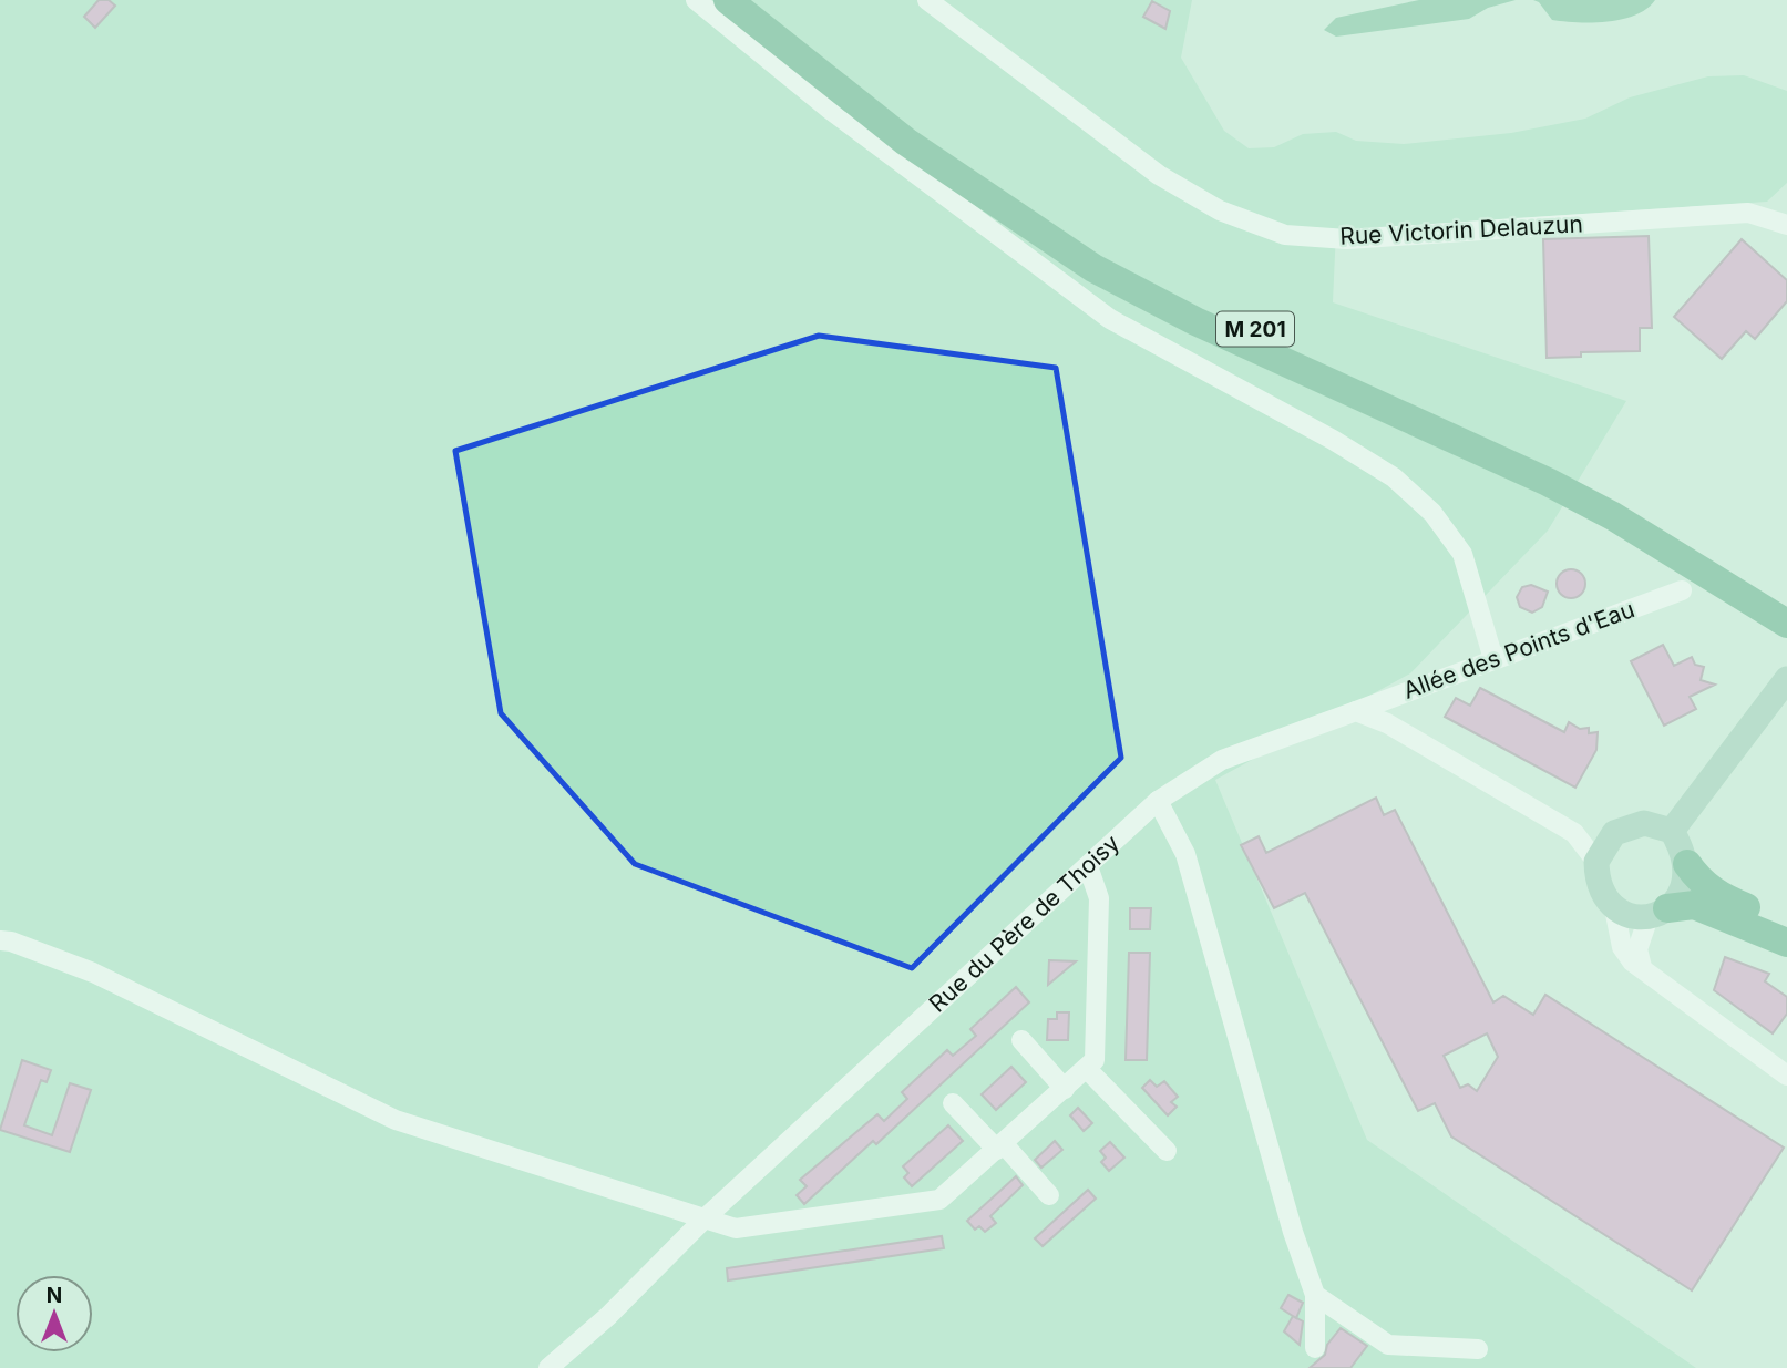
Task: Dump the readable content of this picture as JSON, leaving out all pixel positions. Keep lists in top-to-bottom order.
{
  "streets": {
    "highway": ["M 201"],
    "street": ["Rue Victorin Delauzun", "Allée des Points d'Eau", "Rue du Père de Thoisy"]
  },
  "crossings": [
    ["Allée des Points d'Eau", "Rue du Père de Thoisy"]
  ],
  "north": "top"
}
